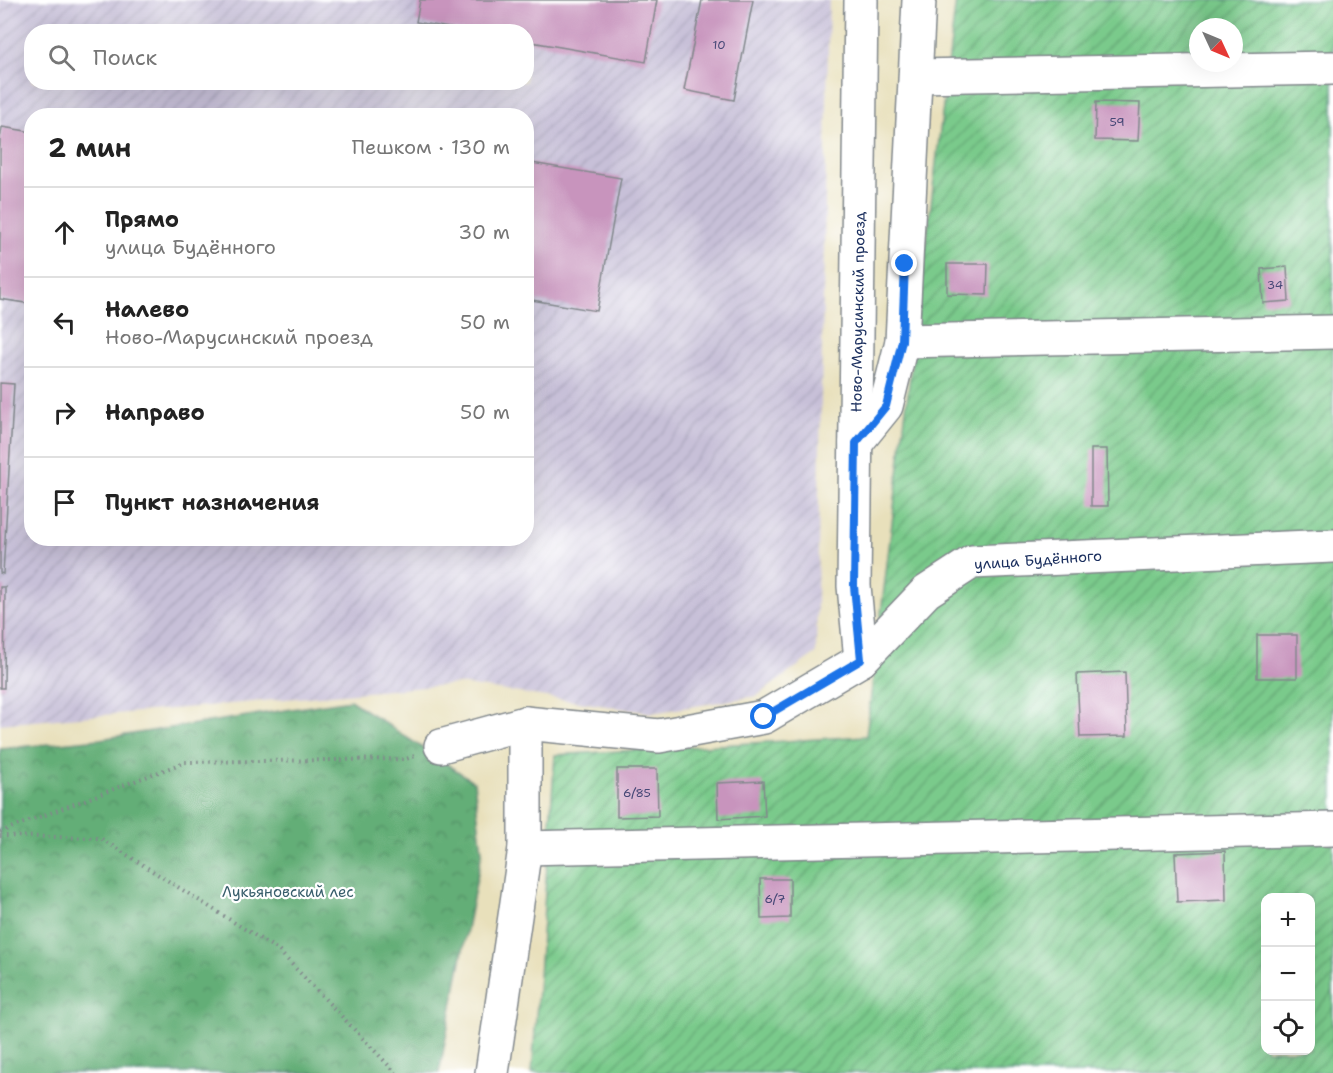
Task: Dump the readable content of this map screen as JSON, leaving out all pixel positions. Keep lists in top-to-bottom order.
{
  "streets": {
    "street": ["Ново-Марусинский проезд", "улица Будённого"]
  },
  "crossings": [
    ["Ново-Марусинский проезд", "улица Будённого"]
  ],
  "parks": ["Лукьяновский лес"],
  "house_numbers": [
    "10",
    "59",
    "34",
    "6/85",
    "6/7"
  ],
  "north": "bottom right",
  "page": {
    "search": "Поиск",
    "heading": ["2 мин", "Пешком · 130 m"],
    "list": [
      ["Прямо", "улица Будённого", "30 m"],
      ["Налево", "Ново-Марусинский проезд", "50 m"],
      ["Направо", "50 m"],
      "Пункт назначения"
    ],
    "map_buttons": ["+", "−"]
  }
}
